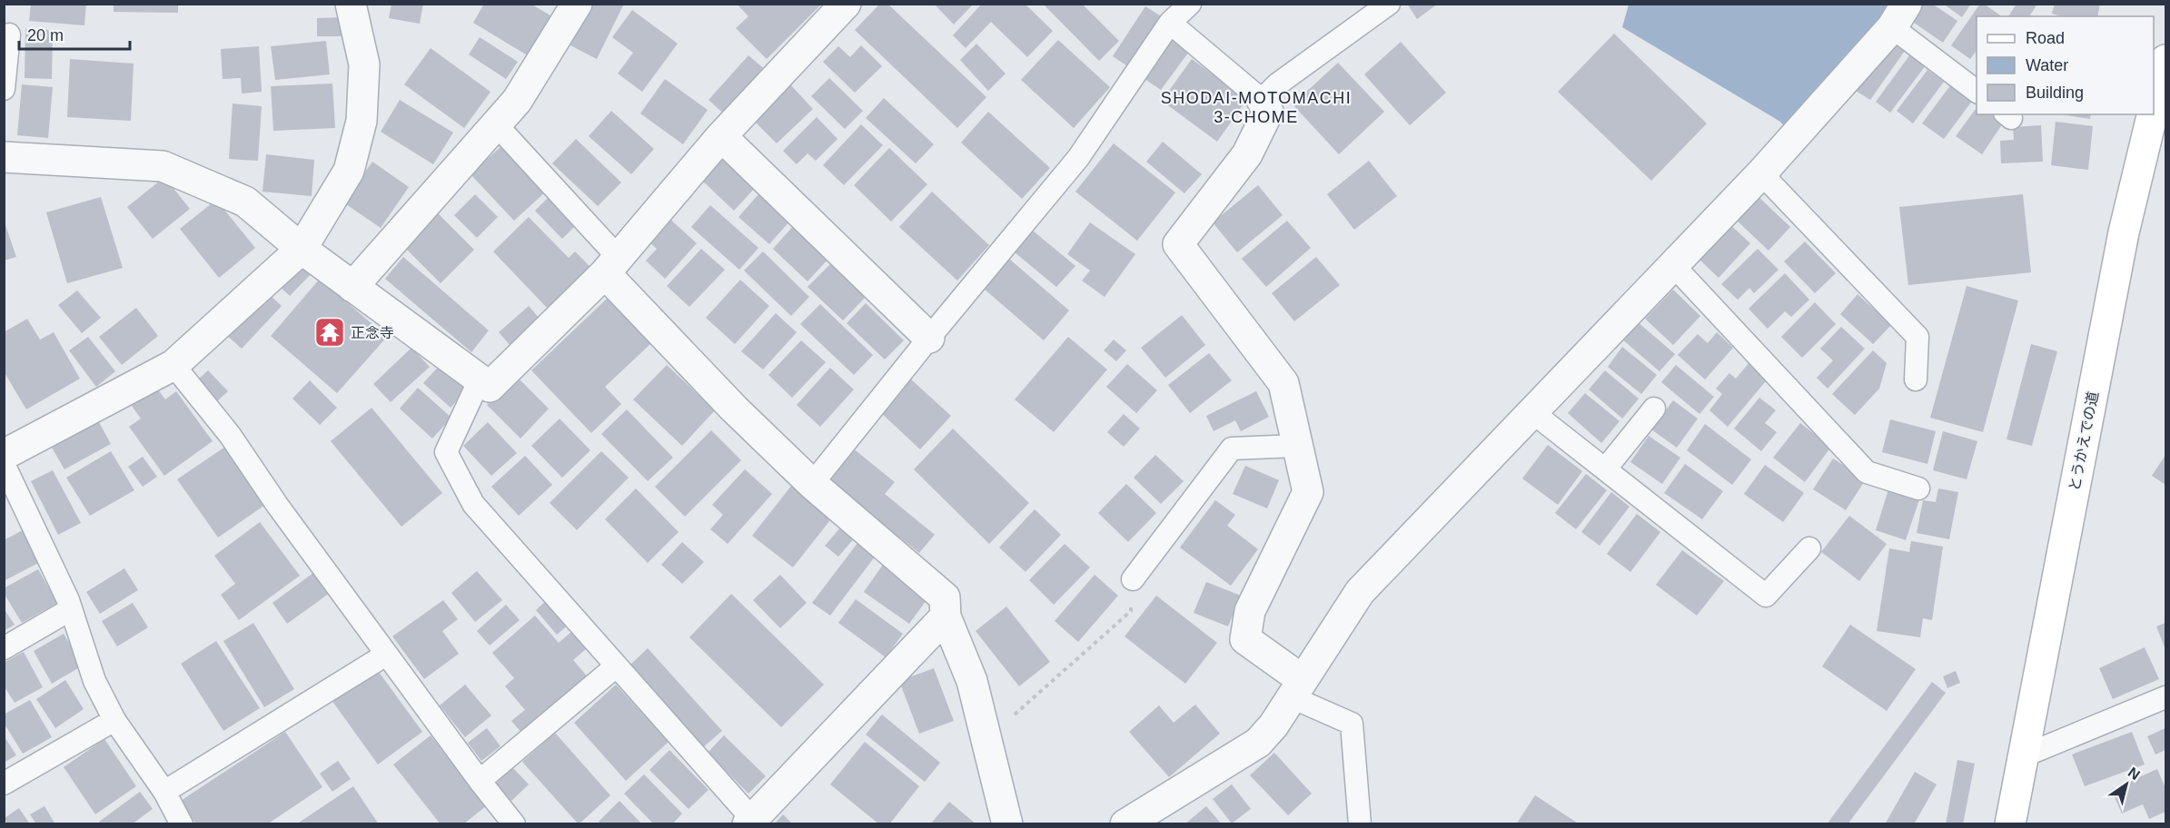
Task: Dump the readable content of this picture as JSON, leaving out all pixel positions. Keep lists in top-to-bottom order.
{
  "streets": {
    "street": ["とうかえでの道"]
  },
  "districts": ["SHODAI-MOTOMACHI 3-CHOME"],
  "places": {
    "temple": ["正念寺"]
  },
  "legend": ["Road", "Water", "Building"],
  "scale_bar": "20 m",
  "north": "top right"
}
